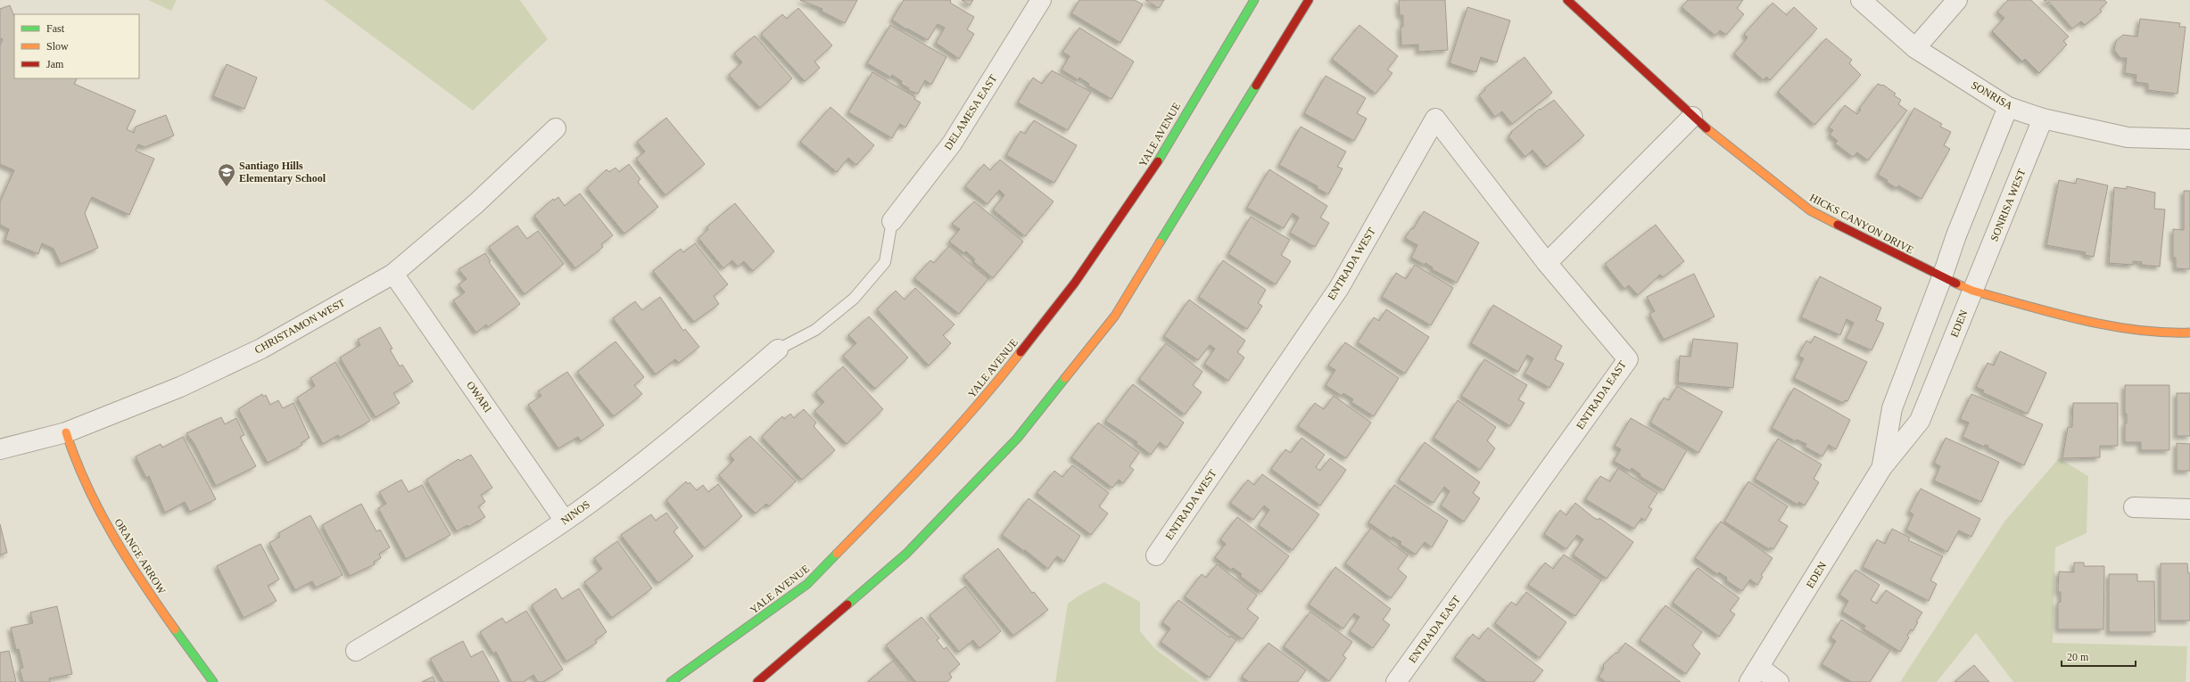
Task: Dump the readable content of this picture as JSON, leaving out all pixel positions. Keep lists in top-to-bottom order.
{
  "streets": {
    "main road": ["YALE AVENUE", "HICKS CANYON DRIVE", "ORANGE ARROW"],
    "street": [
      "SONRISA",
      "DELAMESA EAST",
      "SONRISA WEST",
      "ENTRADA WEST",
      "EDEN",
      "CHRISTAMON WEST",
      "ENTRADA EAST",
      "OWARI",
      "NINOS"
    ]
  },
  "crossings": [
    ["SONRISA", "SONRISA WEST"],
    ["SONRISA WEST", "HICKS CANYON DRIVE"],
    ["SONRISA WEST", "EDEN"],
    ["HICKS CANYON DRIVE", "EDEN"],
    ["ENTRADA WEST", "ENTRADA EAST"],
    ["CHRISTAMON WEST", "OWARI"],
    ["CHRISTAMON WEST", "ORANGE ARROW"],
    ["OWARI", "NINOS"]
  ],
  "places": {
    "school or university": ["Santiago Hills Elementary School"]
  },
  "legend": ["Fast", "Slow", "Jam"],
  "scale_bar": "20 m"
}
